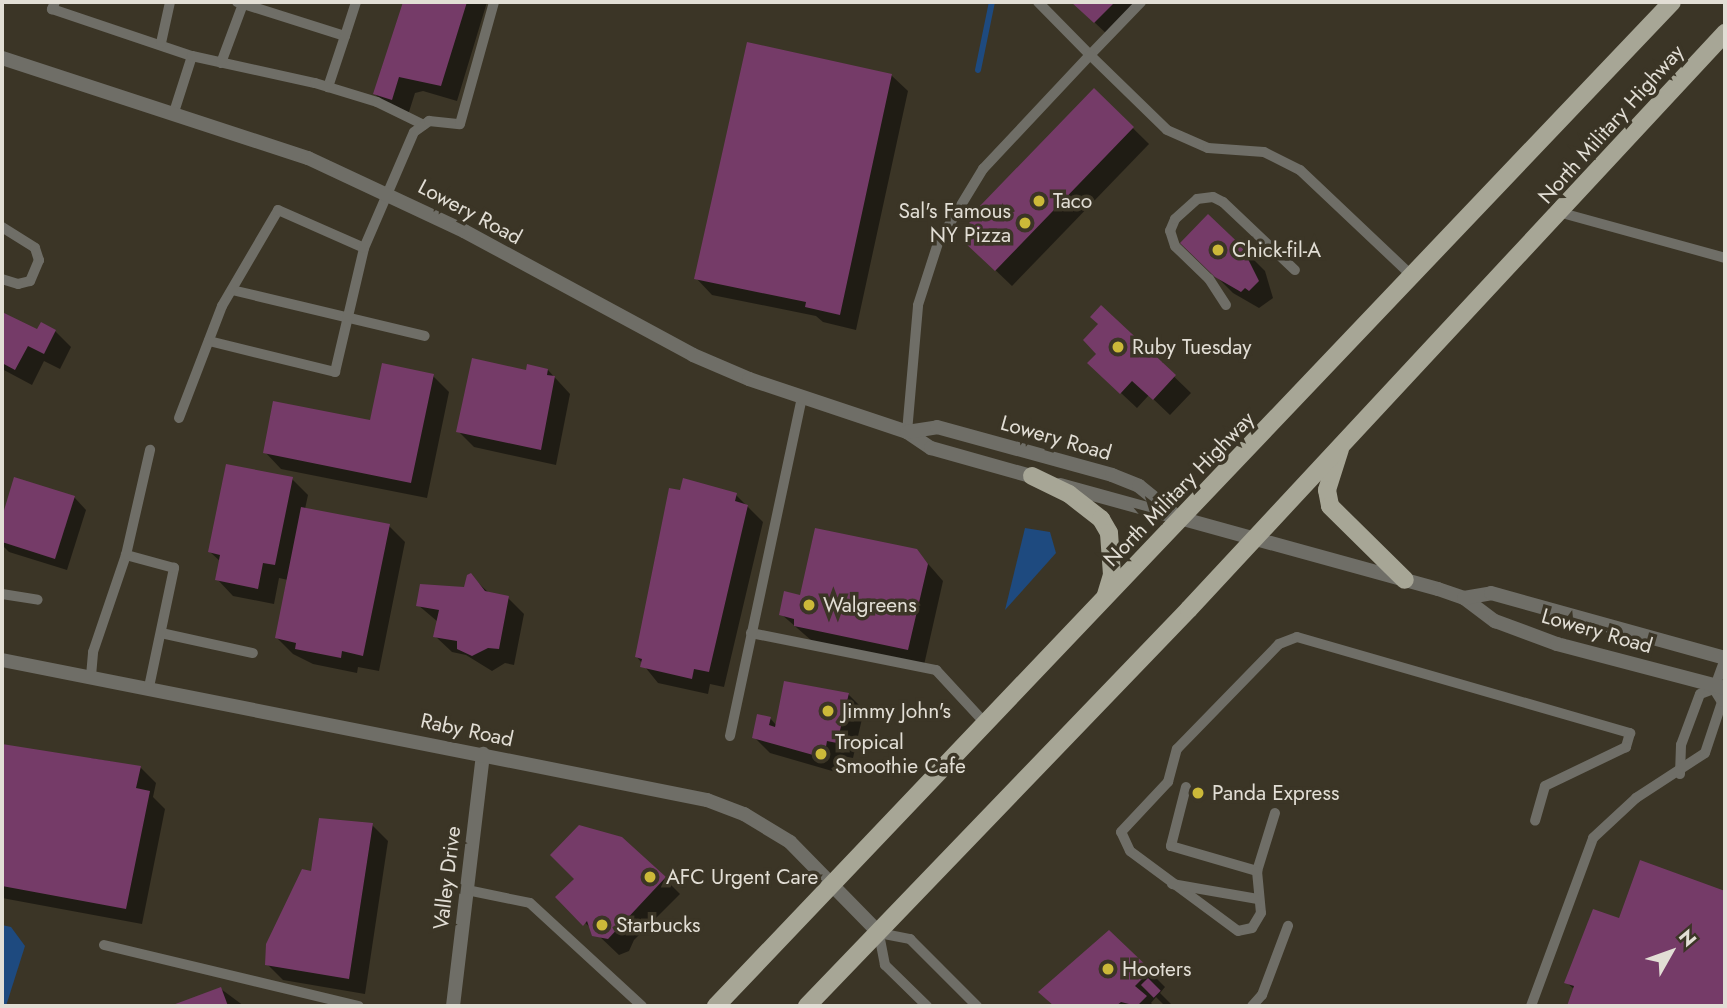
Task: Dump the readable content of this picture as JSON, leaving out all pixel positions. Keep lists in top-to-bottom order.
{
  "streets": {
    "main road": ["North Military Highway"],
    "street": ["Lowery Road", "Raby Road", "Valley Drive"]
  },
  "crossings": [
    ["North Military Highway", "Lowery Road"],
    ["North Military Highway", "Raby Road"],
    ["Raby Road", "Valley Drive"]
  ],
  "places": [
    "Taco",
    "Sal's Famous NY Pizza",
    "Chick-fil-A",
    "Ruby Tuesday",
    "Walgreens",
    "Jimmy John's",
    "Tropical Smoothie Cafe",
    "Panda Express",
    "AFC Urgent Care",
    "Starbucks",
    "Hooters"
  ],
  "north": "top right"
}
